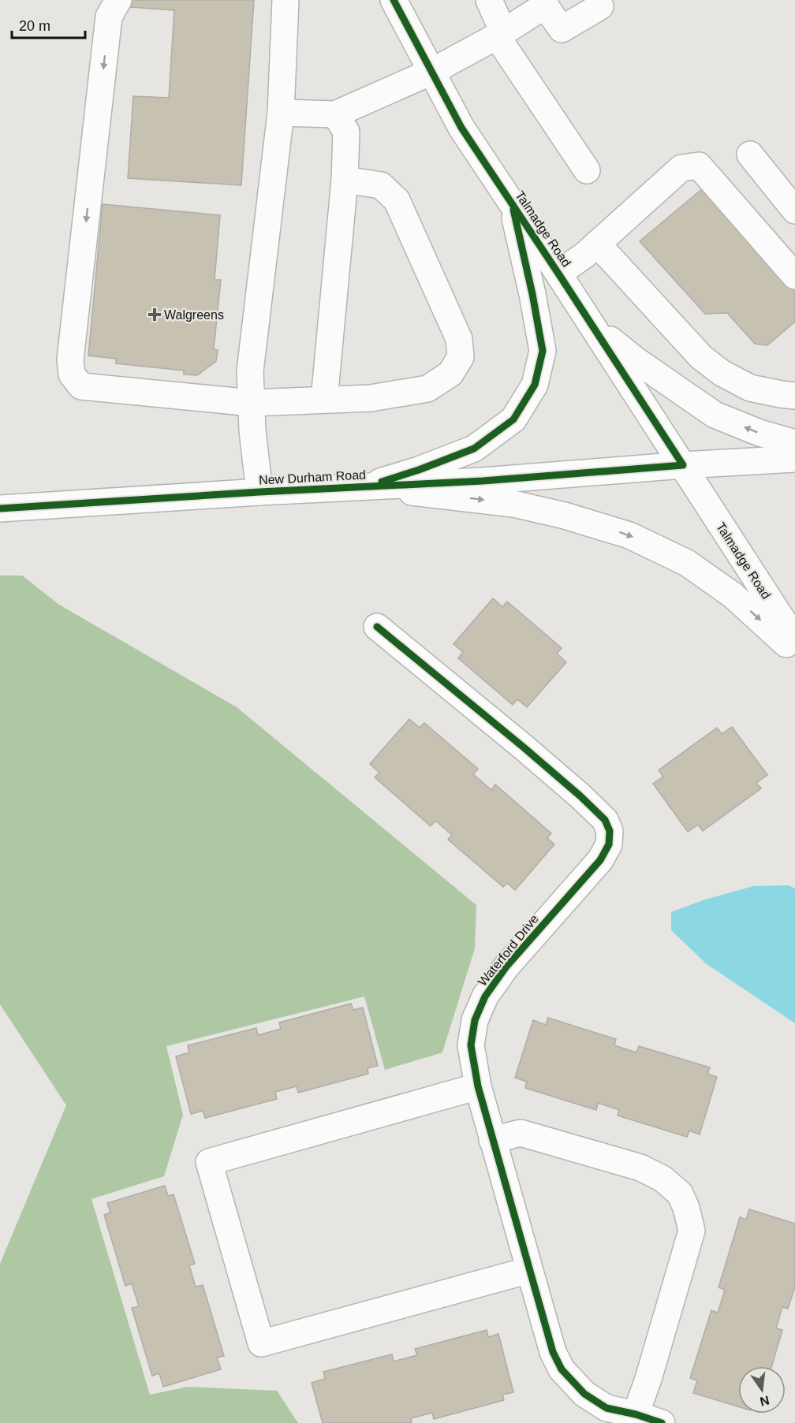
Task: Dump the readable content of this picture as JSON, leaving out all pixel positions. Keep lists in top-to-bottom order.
{
  "streets": {
    "street": ["Talmadge Road", "New Durham Road", "Waterford Drive"]
  },
  "crossings": [
    ["Talmadge Road", "New Durham Road"]
  ],
  "places": {
    "health": ["Walgreens"]
  },
  "scale_bar": "20 m",
  "north": "bottom"
}
